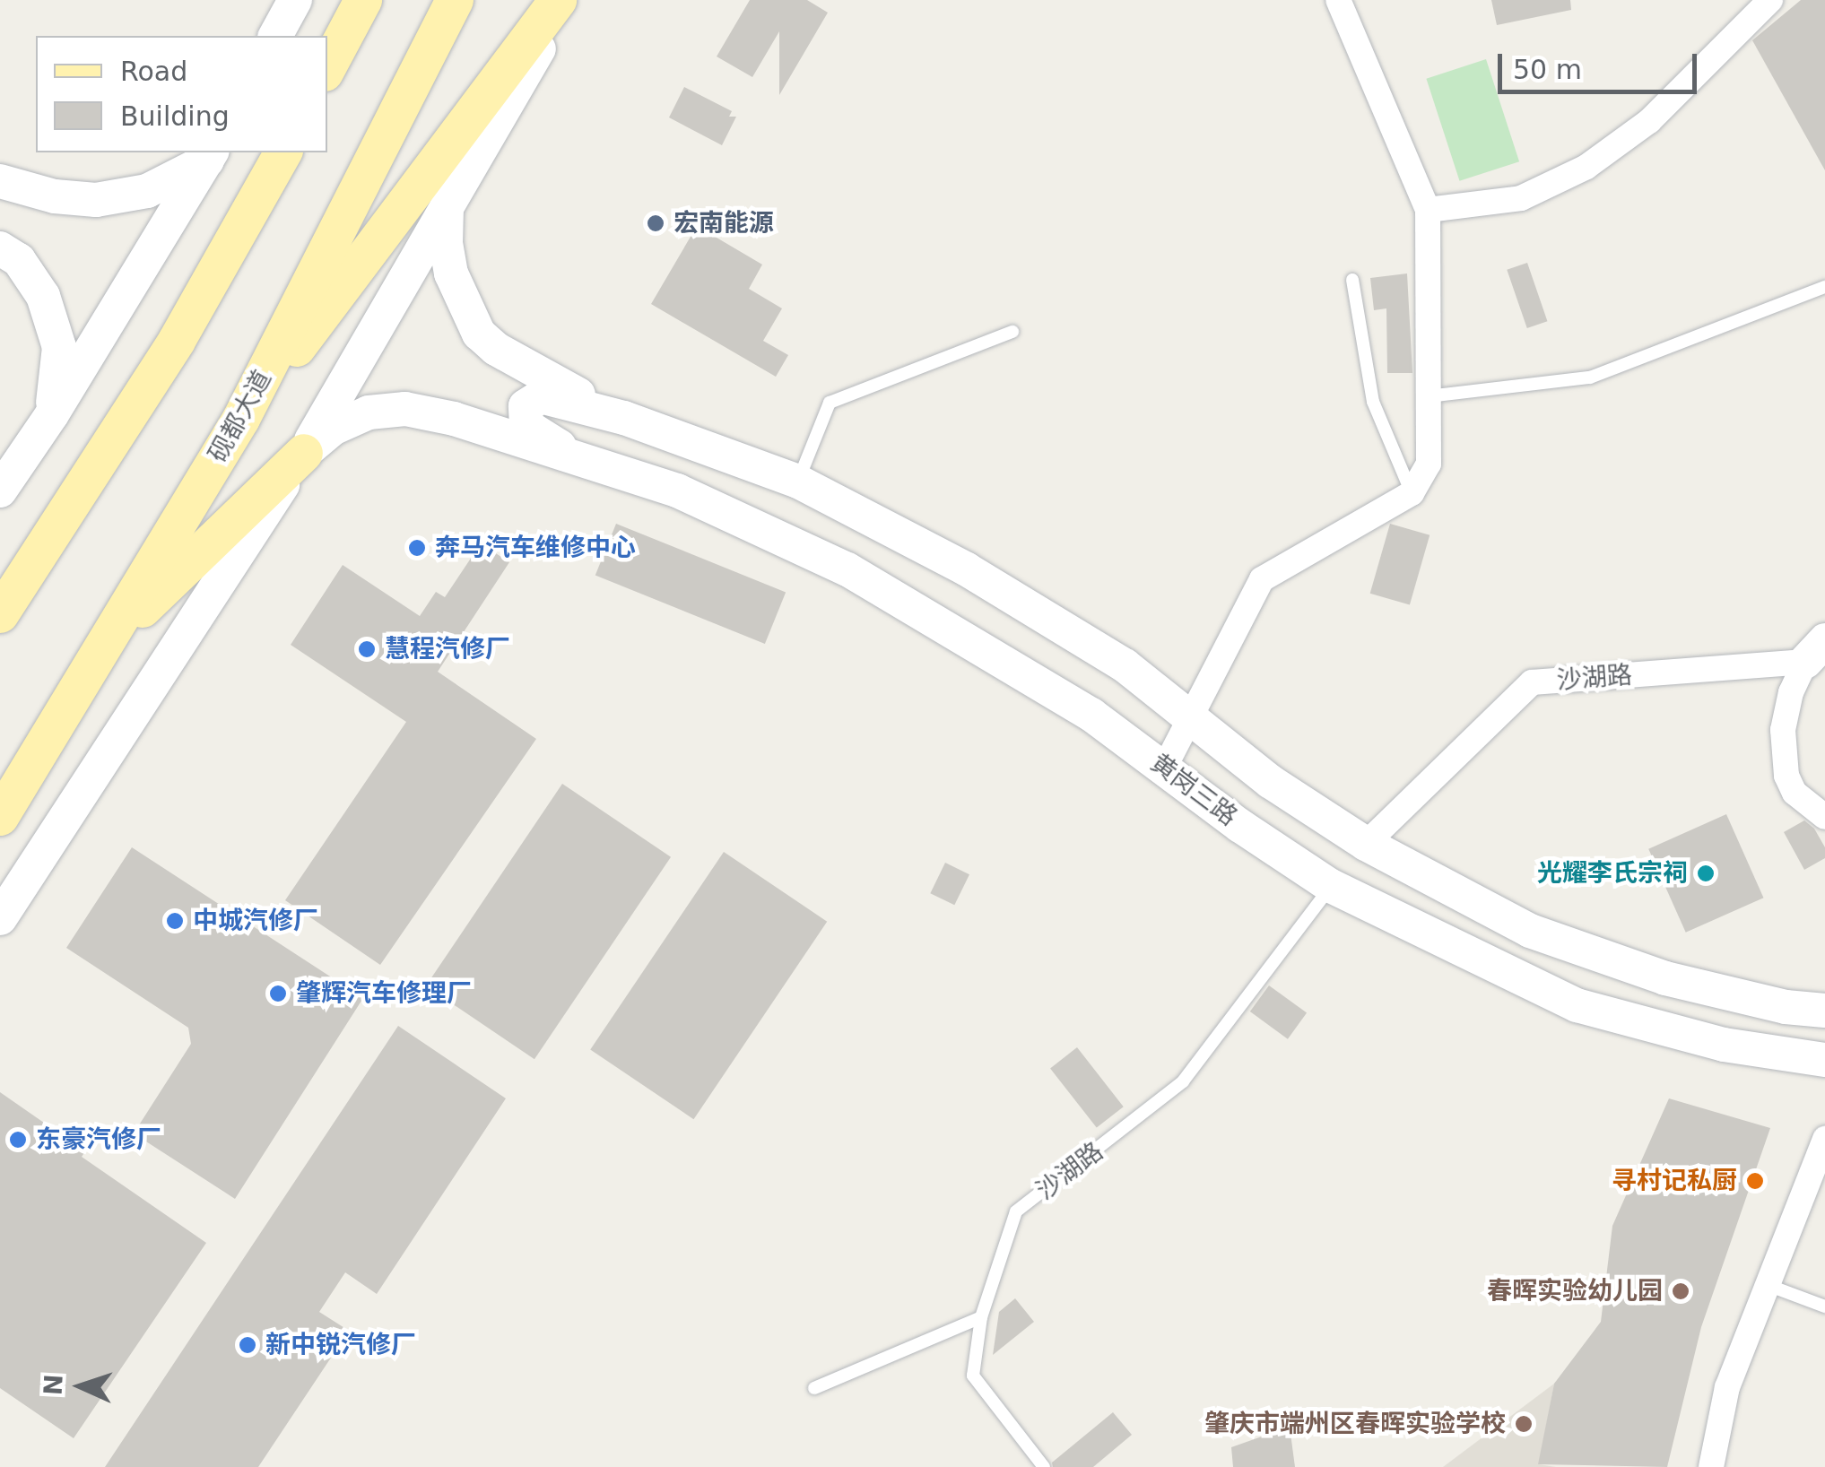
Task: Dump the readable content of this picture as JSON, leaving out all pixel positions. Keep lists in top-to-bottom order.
{
  "streets": {
    "main road": ["砚都大道", "黄岗三路"],
    "street": ["沙湖路"]
  },
  "crossings": [
    ["沙湖路", "黄岗三路"]
  ],
  "places": [
    "宏南能源",
    "奔马汽车维修中心",
    "慧程汽修厂",
    "光耀李氏宗祠",
    "中城汽修厂",
    "肇辉汽车修理厂",
    "东豪汽修厂",
    "寻村记私厨",
    "春晖实验幼儿园",
    "新中锐汽修厂",
    "肇庆市端州区春晖实验学校"
  ],
  "legend": ["Road", "Building"],
  "scale_bar": "50 m",
  "north": "left"
}
